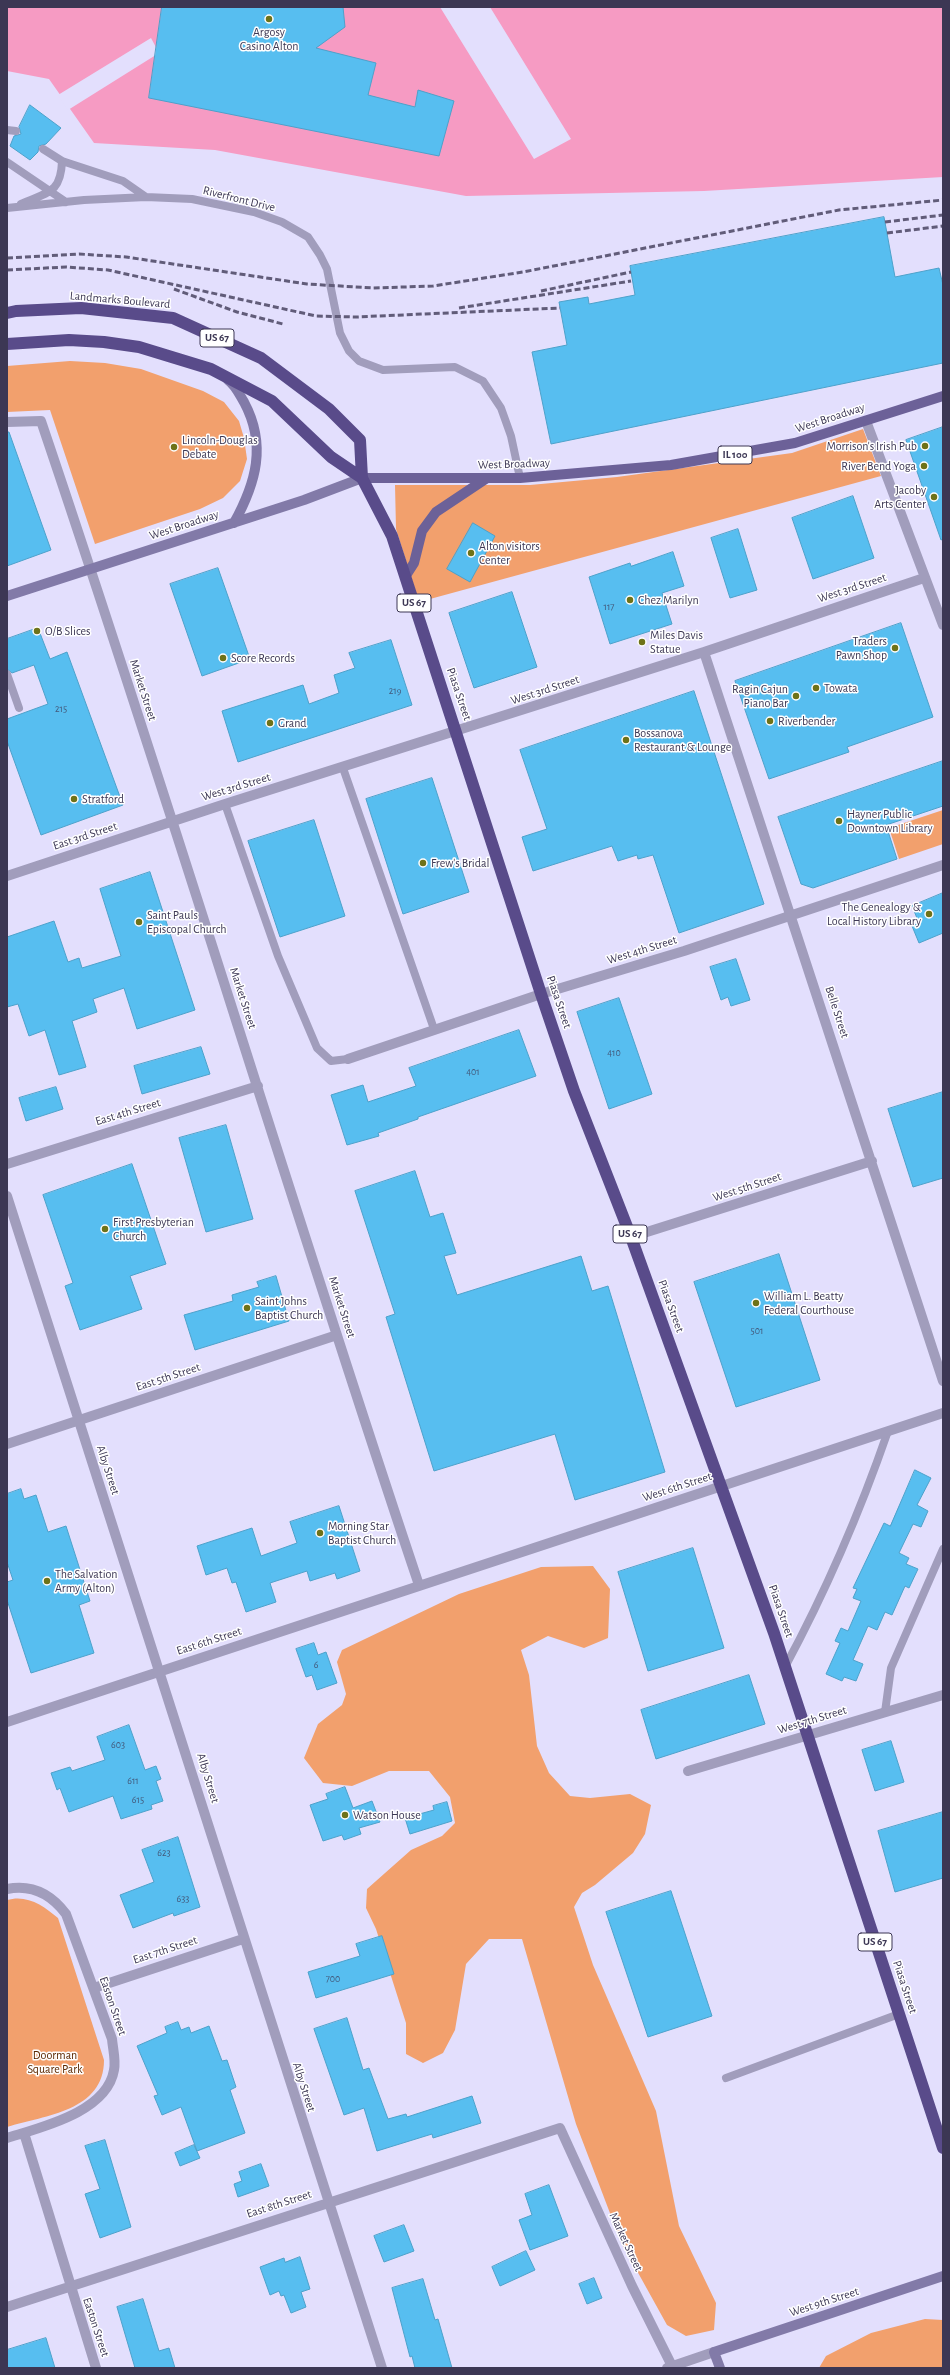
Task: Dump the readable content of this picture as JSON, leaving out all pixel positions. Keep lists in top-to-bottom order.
{
  "streets": {
    "highway": ["Landmarks Boulevard", "US 67", "Piasa Street"],
    "main road": ["West Broadway", "IL 100"],
    "street": [
      "West 3rd Street",
      "Market Street",
      "East 3rd Street",
      "West 4th Street",
      "Belle Street",
      "East 4th Street",
      "West 5th Street",
      "East 5th Street",
      "Alby Street",
      "West 6th Street",
      "East 6th Street",
      "West 7th Street",
      "East 7th Street",
      "Easton Street",
      "East 8th Street",
      "West 9th Street"
    ],
    "lane": ["Riverfront Drive"]
  },
  "crossings": [
    ["Riverfront Drive", "West Broadway"],
    ["Landmarks Boulevard", "US 67"],
    ["Landmarks Boulevard", "West Broadway"],
    ["Landmarks Boulevard", "Piasa Street"],
    ["US 67", "West Broadway"],
    ["US 67", "Piasa Street"],
    ["West Broadway", "Market Street"],
    ["West Broadway", "Piasa Street"],
    ["West 3rd Street", "Market Street"],
    ["West 3rd Street", "Piasa Street"],
    ["West 3rd Street", "East 3rd Street"],
    ["West 3rd Street", "Belle Street"],
    ["Market Street", "East 3rd Street"],
    ["Market Street", "East 4th Street"],
    ["Market Street", "East 5th Street"],
    ["Market Street", "West 6th Street"],
    ["Market Street", "East 6th Street"],
    ["Market Street", "East 8th Street"],
    ["Piasa Street", "West 4th Street"],
    ["Piasa Street", "West 5th Street"],
    ["Piasa Street", "West 6th Street"],
    ["Piasa Street", "West 7th Street"],
    ["West 4th Street", "Belle Street"],
    ["Belle Street", "West 5th Street"],
    ["East 5th Street", "Alby Street"],
    ["Alby Street", "East 6th Street"],
    ["Alby Street", "East 7th Street"],
    ["Alby Street", "East 8th Street"],
    ["West 6th Street", "East 6th Street"],
    ["East 7th Street", "Easton Street"],
    ["Easton Street", "East 8th Street"]
  ],
  "parks": ["Doorman Square Park"],
  "places": [
    "Argosy Casino Alton",
    "Morrison's Irish Pub",
    "Lincoln-Douglas Debate",
    "River Bend Yoga",
    "Jacoby Arts Center",
    "Alton visitors Center",
    "Chez Marilyn",
    "O/B Slices",
    "Miles Davis Statue",
    "Traders Pawn Shop",
    "Score Records",
    "Towata",
    "Ragin Cajun Piano Bar",
    "Riverbender",
    "Grand",
    "Bossanova Restaurant & Lounge",
    "Stratford",
    "Hayner Public Downtown Library",
    "Frew's Bridal",
    "The Genealogy & Local History Library",
    "Saint Pauls Episcopal Church",
    "First Presbyterian Church",
    "William L. Beatty Federal Courthouse",
    "Saint Johns Baptist Church",
    "Morning Star Baptist Church",
    "The Salvation Army (Alton)",
    "Watson House"
  ],
  "house_numbers": [
    "117",
    "219",
    "215",
    "410",
    "401",
    "501",
    "6",
    "603",
    "611",
    "615",
    "623",
    "633",
    "700"
  ]
}
